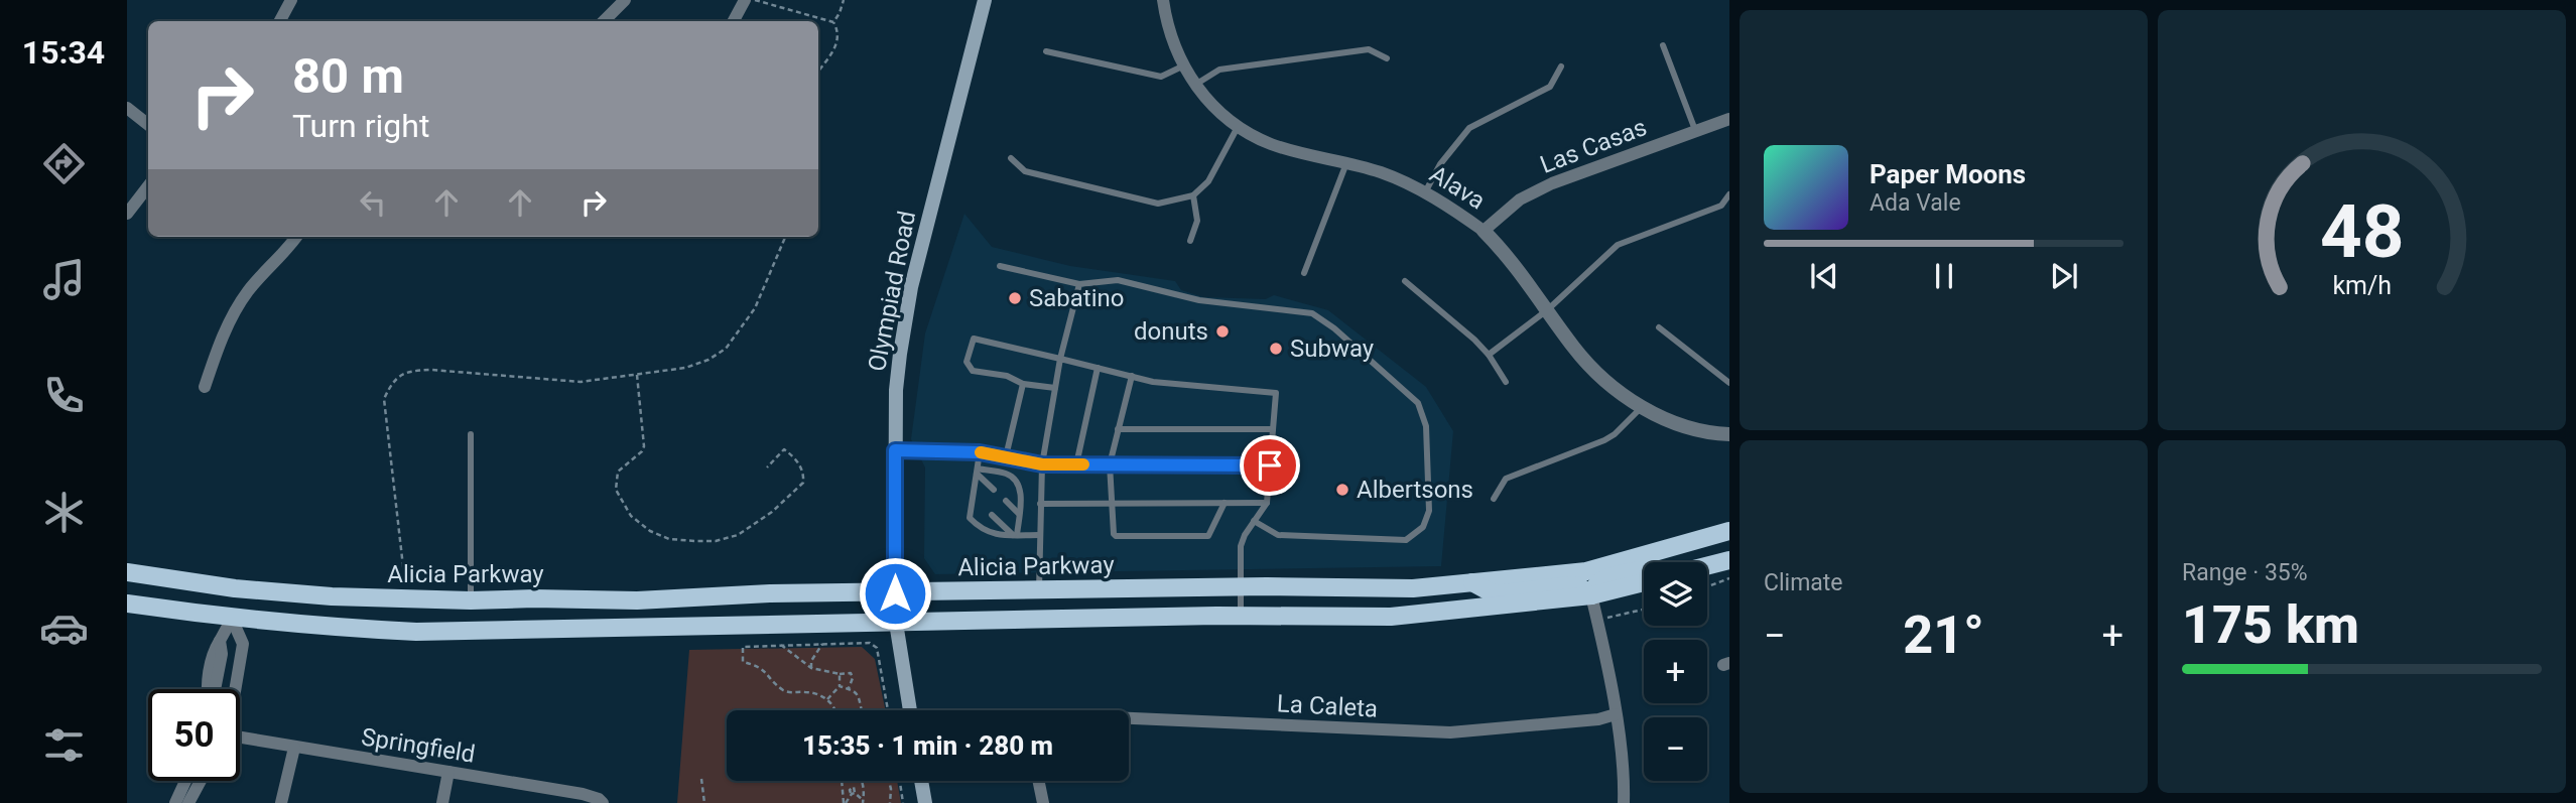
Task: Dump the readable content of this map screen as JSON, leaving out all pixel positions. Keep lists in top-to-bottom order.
{
  "streets": {
    "main road": ["Olympiad Road", "Alicia Parkway"],
    "street": [
      "Las Casas",
      "Alava",
      "La Caleta",
      "Springfield"
    ]
  },
  "crossings": [
    ["Las Casas", "Alava"],
    ["Olympiad Road", "Alicia Parkway"]
  ],
  "places": [
    "Sabatino",
    "donuts",
    "Subway",
    "Albertsons"
  ],
  "page": {
    "tabs": "15:34",
    "turn": ["80 m", "Turn right"],
    "song": ["Paper Moons", "Ada Vale"],
    "tile": [
      "Climate",
      ["Range · 35%", "175 km"]
    ],
    "map_buttons": ["+", "−"],
    "heat": ["−", "21°", "+"],
    "limit": "50",
    "trip": "15:35 · 1 min · 280 m",
    "gauge": ["48", "km/h"]
  }
}
